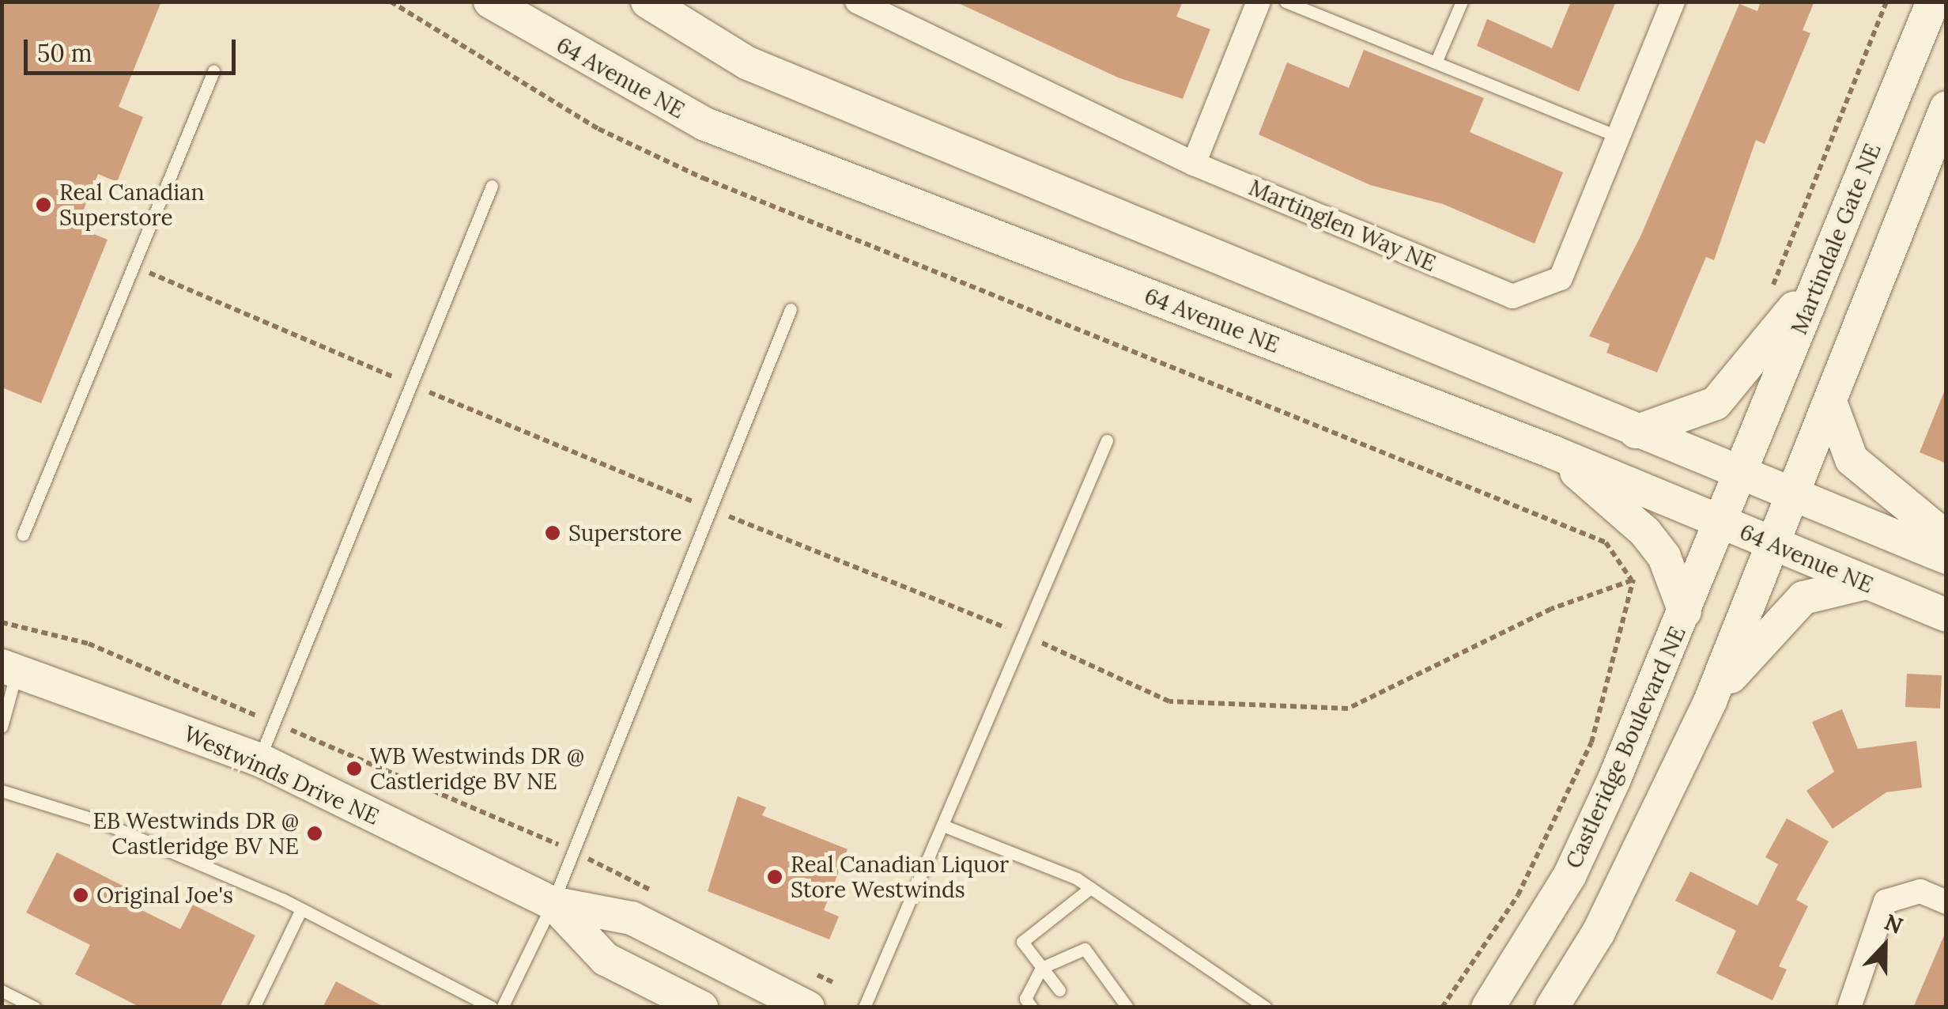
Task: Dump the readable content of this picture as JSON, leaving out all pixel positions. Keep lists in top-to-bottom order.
{
  "streets": {
    "main road": [
      "64 Avenue NE",
      "Martindale Gate NE",
      "Castleridge Boulevard NE",
      "Westwinds Drive NE"
    ],
    "street": ["Martinglen Way NE"]
  },
  "crossings": [
    ["64 Avenue NE", "Castleridge Boulevard NE"],
    ["Martindale Gate NE", "Castleridge Boulevard NE"]
  ],
  "places": [
    "Real Canadian Superstore",
    "Superstore",
    "WB Westwinds DR @ Castleridge BV NE",
    "EB Westwinds DR @ Castleridge BV NE",
    "Real Canadian Liquor Store Westwinds",
    "Original Joe's"
  ],
  "scale_bar": "50 m",
  "north": "top"
}
